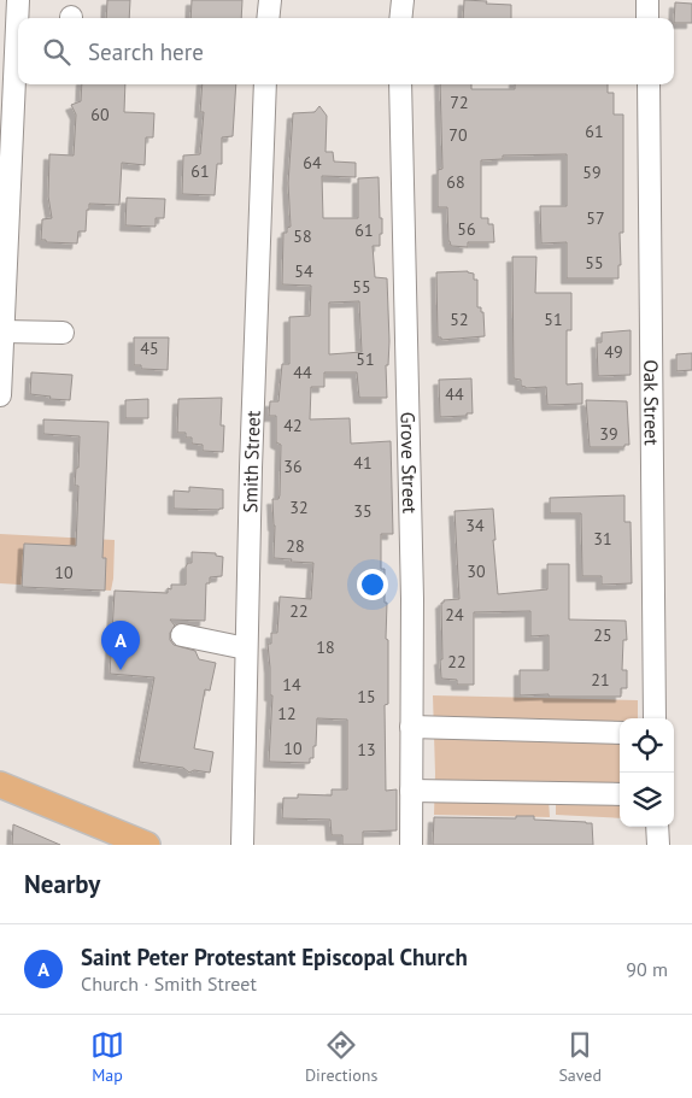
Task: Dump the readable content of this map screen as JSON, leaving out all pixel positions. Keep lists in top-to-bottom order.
{
  "streets": {
    "street": ["Oak Street", "Smith Street", "Grove Street"]
  },
  "house_numbers": [
    "72",
    "60",
    "61",
    "70",
    "64",
    "61",
    "59",
    "68",
    "57",
    "56",
    "61",
    "58",
    "55",
    "54",
    "55",
    "52",
    "51",
    "45",
    "49",
    "51",
    "44",
    "44",
    "42",
    "39",
    "41",
    "36",
    "32",
    "35",
    "34",
    "31",
    "28",
    "30",
    "10",
    "22",
    "24",
    "25",
    "18",
    "22",
    "21",
    "14",
    "15",
    "12",
    "10",
    "13"
  ],
  "page": {
    "search": "Search here",
    "pins": "A",
    "heading": "Nearby",
    "list": [
      {
        "mark": "A",
        "name": "Saint Peter Protestant Episcopal Church",
        "note": "Church · Smith Street",
        "value": "90 m"
      }
    ],
    "nav": ["Map", "Directions", "Saved"]
  }
}
